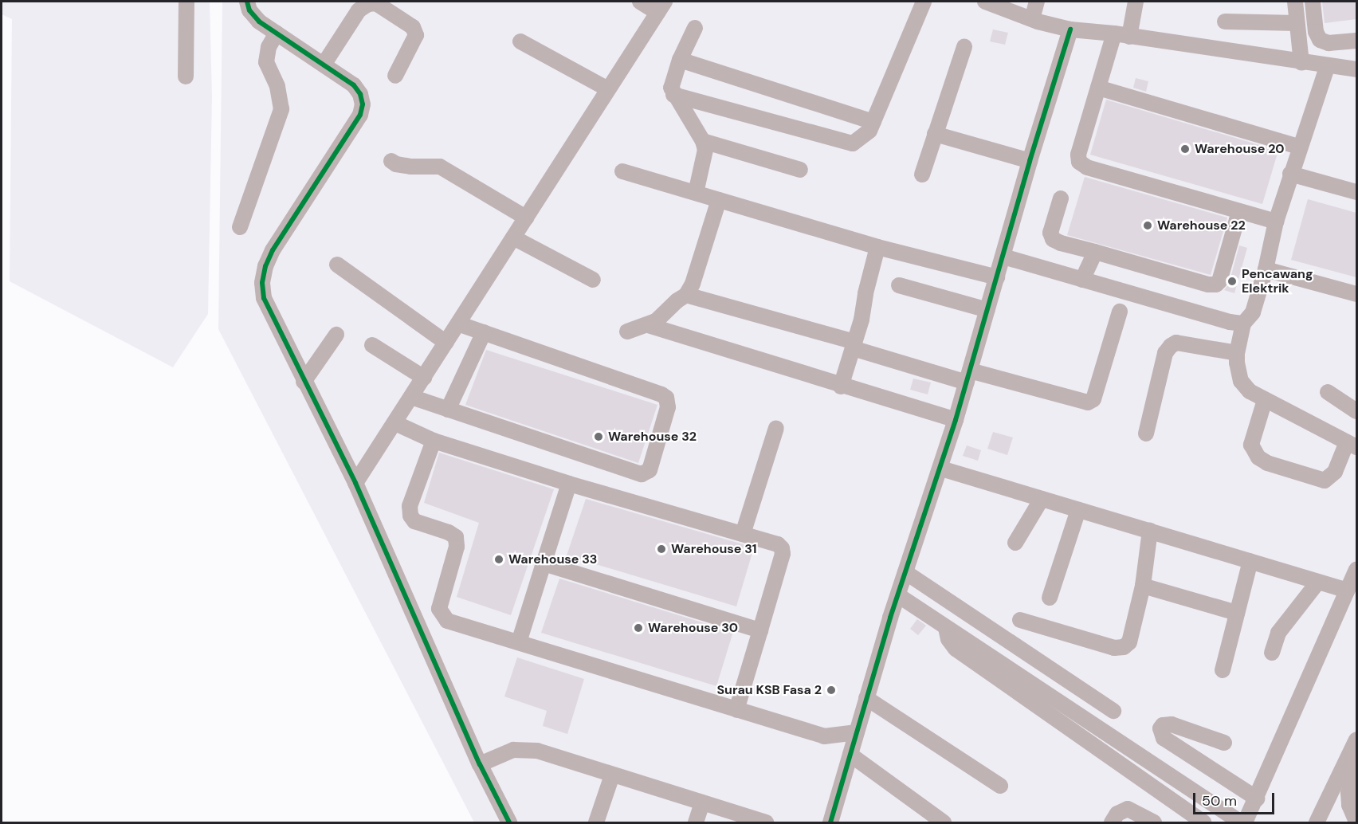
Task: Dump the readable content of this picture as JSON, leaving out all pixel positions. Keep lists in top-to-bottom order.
{
  "places": [
    "Warehouse 20",
    "Warehouse 22",
    "Pencawang Elektrik",
    "Warehouse 32",
    "Warehouse 31",
    "Warehouse 33",
    "Warehouse 30",
    "Surau KSB Fasa 2"
  ],
  "scale_bar": "50 m"
}
